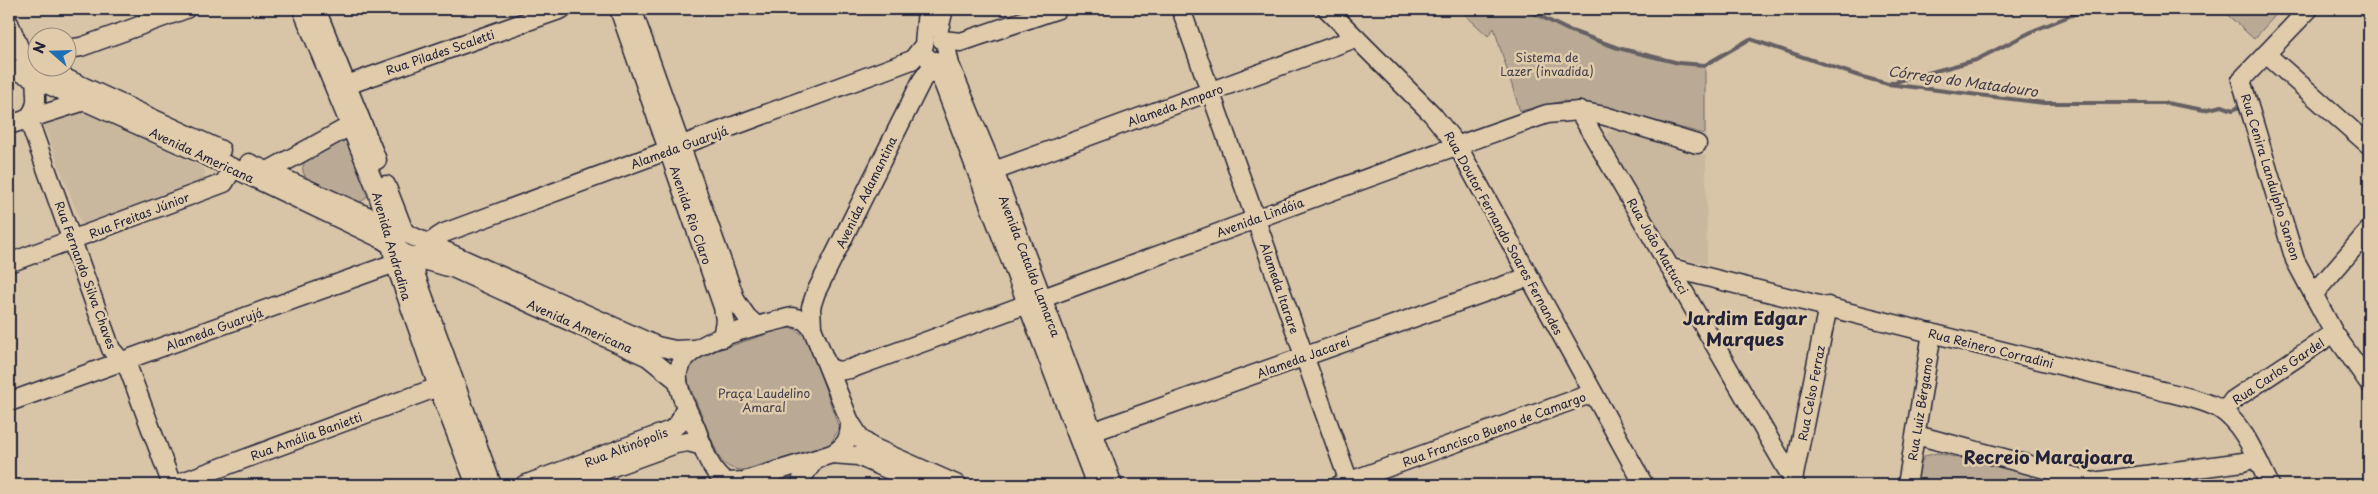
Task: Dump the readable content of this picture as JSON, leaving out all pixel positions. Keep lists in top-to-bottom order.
{
  "streets": {
    "street": [
      "Rua Pilades Scaletti",
      "Alameda Amparo",
      "Alameda Guarujá",
      "Avenida Americana",
      "Rua Cenira Landulpho Sanson",
      "Avenida Adamantina",
      "Rua Freitas Júnior",
      "Avenida Rio Claro",
      "Avenida Lindóia",
      "Rua Doutor Fernando Soares Fernandes",
      "Avenida Andradina",
      "Rua João Mattucci",
      "Avenida Cataldo Lamarca",
      "Rua Fernando Silva Chaves",
      "Alameda Itarare",
      "Rua Reinero Corradini",
      "Alameda Jacareí",
      "Rua Carlos Gardel",
      "Rua Celso Ferraz",
      "Rua Luiz Bérgamo",
      "Rua Francisco Bueno de Camargo",
      "Rua Amália Banietti",
      "Rua Altinópolis"
    ]
  },
  "crossings": [
    ["Rua Pilades Scaletti", "Avenida Andradina"],
    ["Alameda Amparo", "Rua Doutor Fernando Soares Fernandes"],
    ["Alameda Amparo", "Avenida Cataldo Lamarca"],
    ["Alameda Amparo", "Alameda Itarare"],
    ["Alameda Guarujá", "Avenida Americana"],
    ["Alameda Guarujá", "Avenida Adamantina"],
    ["Alameda Guarujá", "Avenida Rio Claro"],
    ["Alameda Guarujá", "Avenida Andradina"],
    ["Alameda Guarujá", "Avenida Cataldo Lamarca"],
    ["Alameda Guarujá", "Rua Fernando Silva Chaves"],
    ["Avenida Americana", "Avenida Adamantina"],
    ["Avenida Americana", "Rua Freitas Júnior"],
    ["Avenida Americana", "Avenida Rio Claro"],
    ["Avenida Americana", "Avenida Lindóia"],
    ["Avenida Americana", "Avenida Andradina"],
    ["Avenida Americana", "Rua Altinópolis"],
    ["Rua Cenira Landulpho Sanson", "Rua Carlos Gardel"],
    ["Avenida Adamantina", "Avenida Rio Claro"],
    ["Avenida Adamantina", "Avenida Lindóia"],
    ["Avenida Adamantina", "Avenida Cataldo Lamarca"],
    ["Avenida Adamantina", "Rua Altinópolis"],
    ["Rua Freitas Júnior", "Rua Fernando Silva Chaves"],
    ["Avenida Rio Claro", "Avenida Lindóia"],
    ["Avenida Rio Claro", "Rua Altinópolis"],
    ["Avenida Lindóia", "Rua Doutor Fernando Soares Fernandes"],
    ["Avenida Lindóia", "Rua João Mattucci"],
    ["Avenida Lindóia", "Avenida Cataldo Lamarca"],
    ["Avenida Lindóia", "Alameda Itarare"],
    ["Avenida Lindóia", "Rua Altinópolis"],
    ["Rua Doutor Fernando Soares Fernandes", "Alameda Jacareí"],
    ["Rua Doutor Fernando Soares Fernandes", "Rua Francisco Bueno de Camargo"],
    ["Avenida Andradina", "Rua Amália Banietti"],
    ["Rua João Mattucci", "Rua Reinero Corradini"],
    ["Rua João Mattucci", "Rua Celso Ferraz"],
    ["Avenida Cataldo Lamarca", "Alameda Jacareí"],
    ["Rua Fernando Silva Chaves", "Rua Amália Banietti"],
    ["Alameda Itarare", "Alameda Jacareí"],
    ["Alameda Itarare", "Rua Francisco Bueno de Camargo"],
    ["Rua Reinero Corradini", "Rua Carlos Gardel"],
    ["Rua Reinero Corradini", "Rua Celso Ferraz"],
    ["Rua Reinero Corradini", "Rua Luiz Bérgamo"]
  ],
  "districts": ["Jardim Edgar Marques", "Recreio Marajoara"],
  "water": ["Córrego do Matadouro"],
  "parks": ["Sistema de Lazer (invadida)", "Praça Laudelino Amaral"],
  "north": "left"
}
